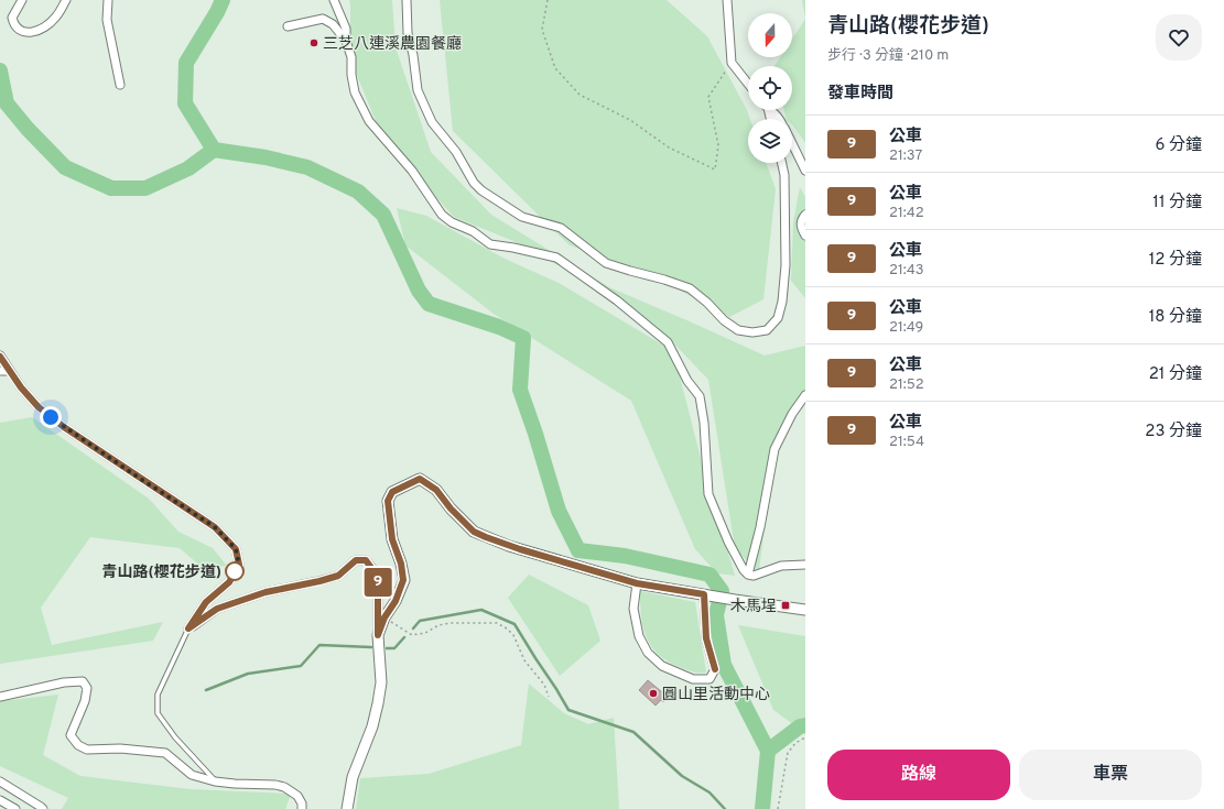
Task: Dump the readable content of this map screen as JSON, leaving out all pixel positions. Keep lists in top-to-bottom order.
{
  "places": {
    "other": ["三芝八連溪農園餐廳", "青山路(櫻花步道)", "圓山里活動中心"],
    "transit": ["木馬埕"]
  },
  "lines": ["bus line 9"],
  "north": "bottom",
  "page": {
    "on_map": "9",
    "heading": [
      ["青山路(櫻花步道)", "步行 · 3 分鐘 · 210 m"],
      "發車時間"
    ],
    "list": [
      {
        "mark": "9",
        "name": "公車",
        "note": "21:37",
        "value": "6 分鐘"
      },
      {
        "mark": "9",
        "name": "公車",
        "note": "21:42",
        "value": "11 分鐘"
      },
      {
        "mark": "9",
        "name": "公車",
        "note": "21:43",
        "value": "12 分鐘"
      },
      {
        "mark": "9",
        "name": "公車",
        "note": "21:49",
        "value": "18 分鐘"
      },
      {
        "mark": "9",
        "name": "公車",
        "note": "21:52",
        "value": "21 分鐘"
      },
      {
        "mark": "9",
        "name": "公車",
        "note": "21:54",
        "value": "23 分鐘"
      }
    ],
    "buttons": ["路線", "車票"]
  }
}
